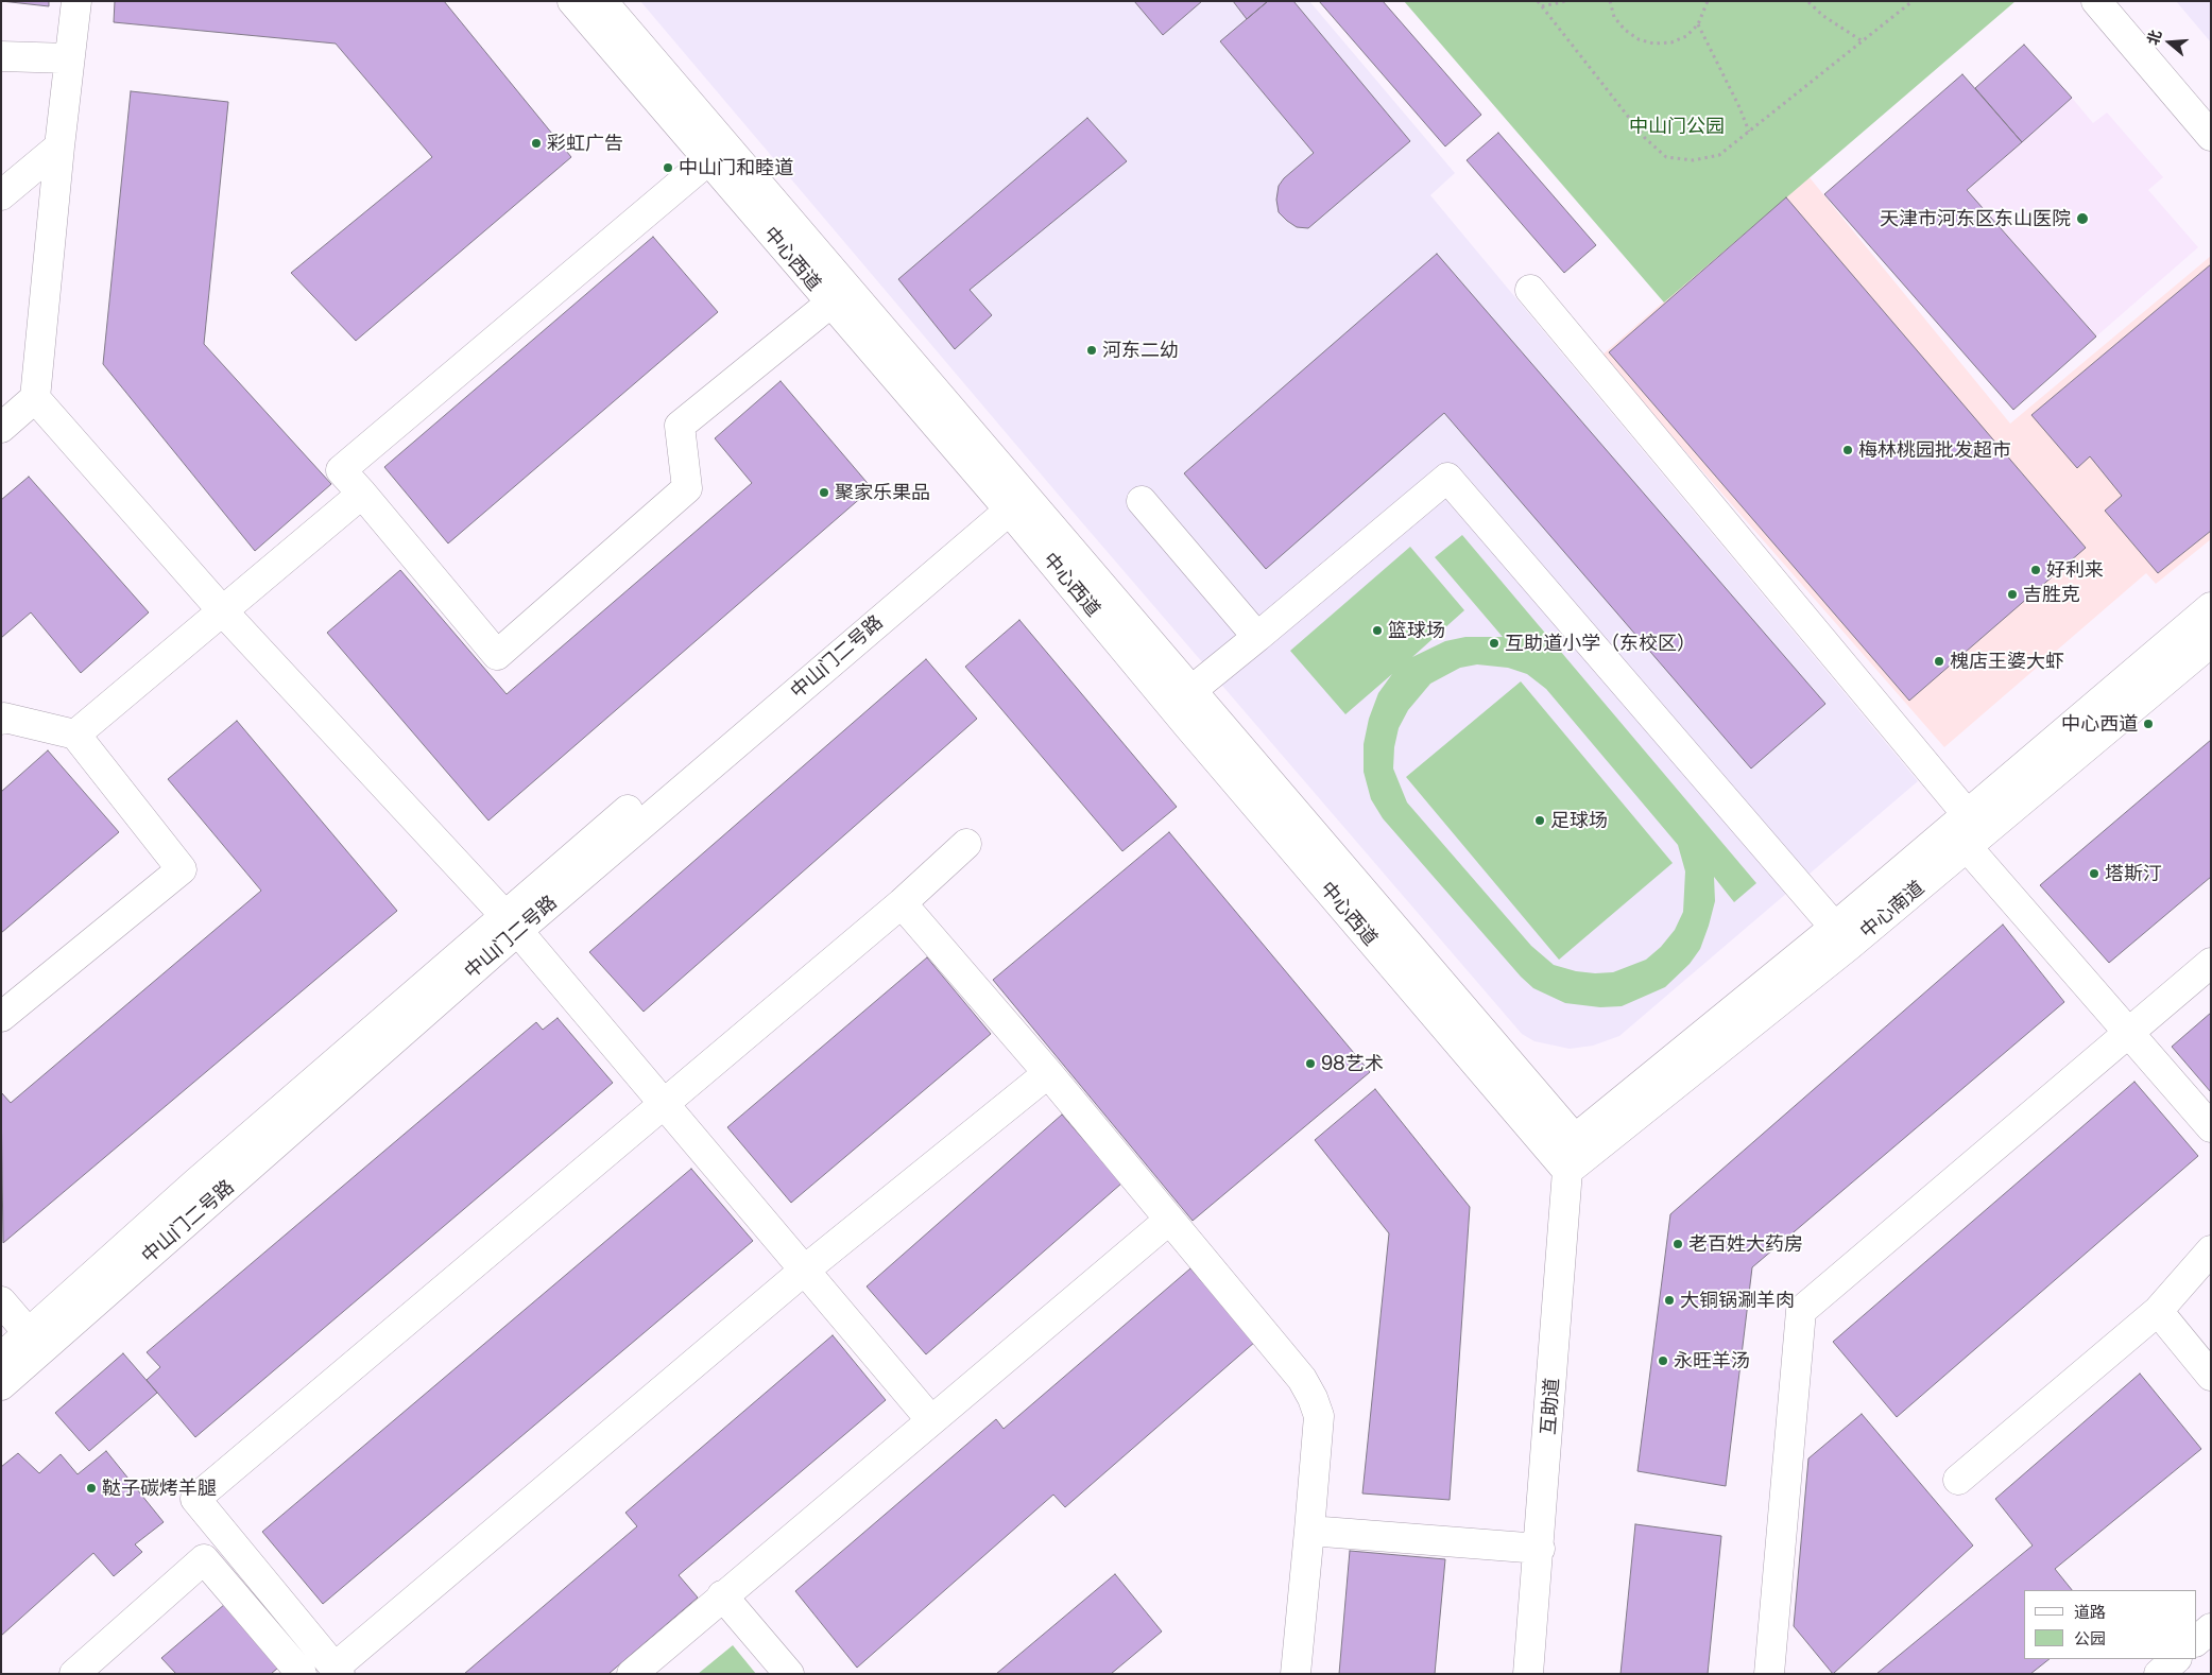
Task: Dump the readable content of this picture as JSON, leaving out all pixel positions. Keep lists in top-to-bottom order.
{
  "streets": {
    "street": [
      "中心西道",
      "中山门二号路",
      "中心南道",
      "互助道"
    ]
  },
  "crossings": [
    ["中心西道", "中山门二号路"],
    ["中心西道", "中心南道"],
    ["中心西道", "互助道"],
    ["中心南道", "互助道"]
  ],
  "parks": ["中山门公园"],
  "places": [
    "彩虹广告",
    "中山门和睦道",
    "天津市河东区东山医院",
    "河东二幼",
    "梅林桃园批发超市",
    "聚家乐果品",
    "好利来",
    "吉胜克",
    "篮球场",
    "互助道小学（东校区）",
    "槐店王婆大虾",
    "中心西道",
    "足球场",
    "塔斯汀",
    "98艺术",
    "老百姓大药房",
    "大铜锅涮羊肉",
    "永旺羊汤",
    "鞑子碳烤羊腿"
  ],
  "legend": ["道路", "公园"],
  "north": "left"
}
